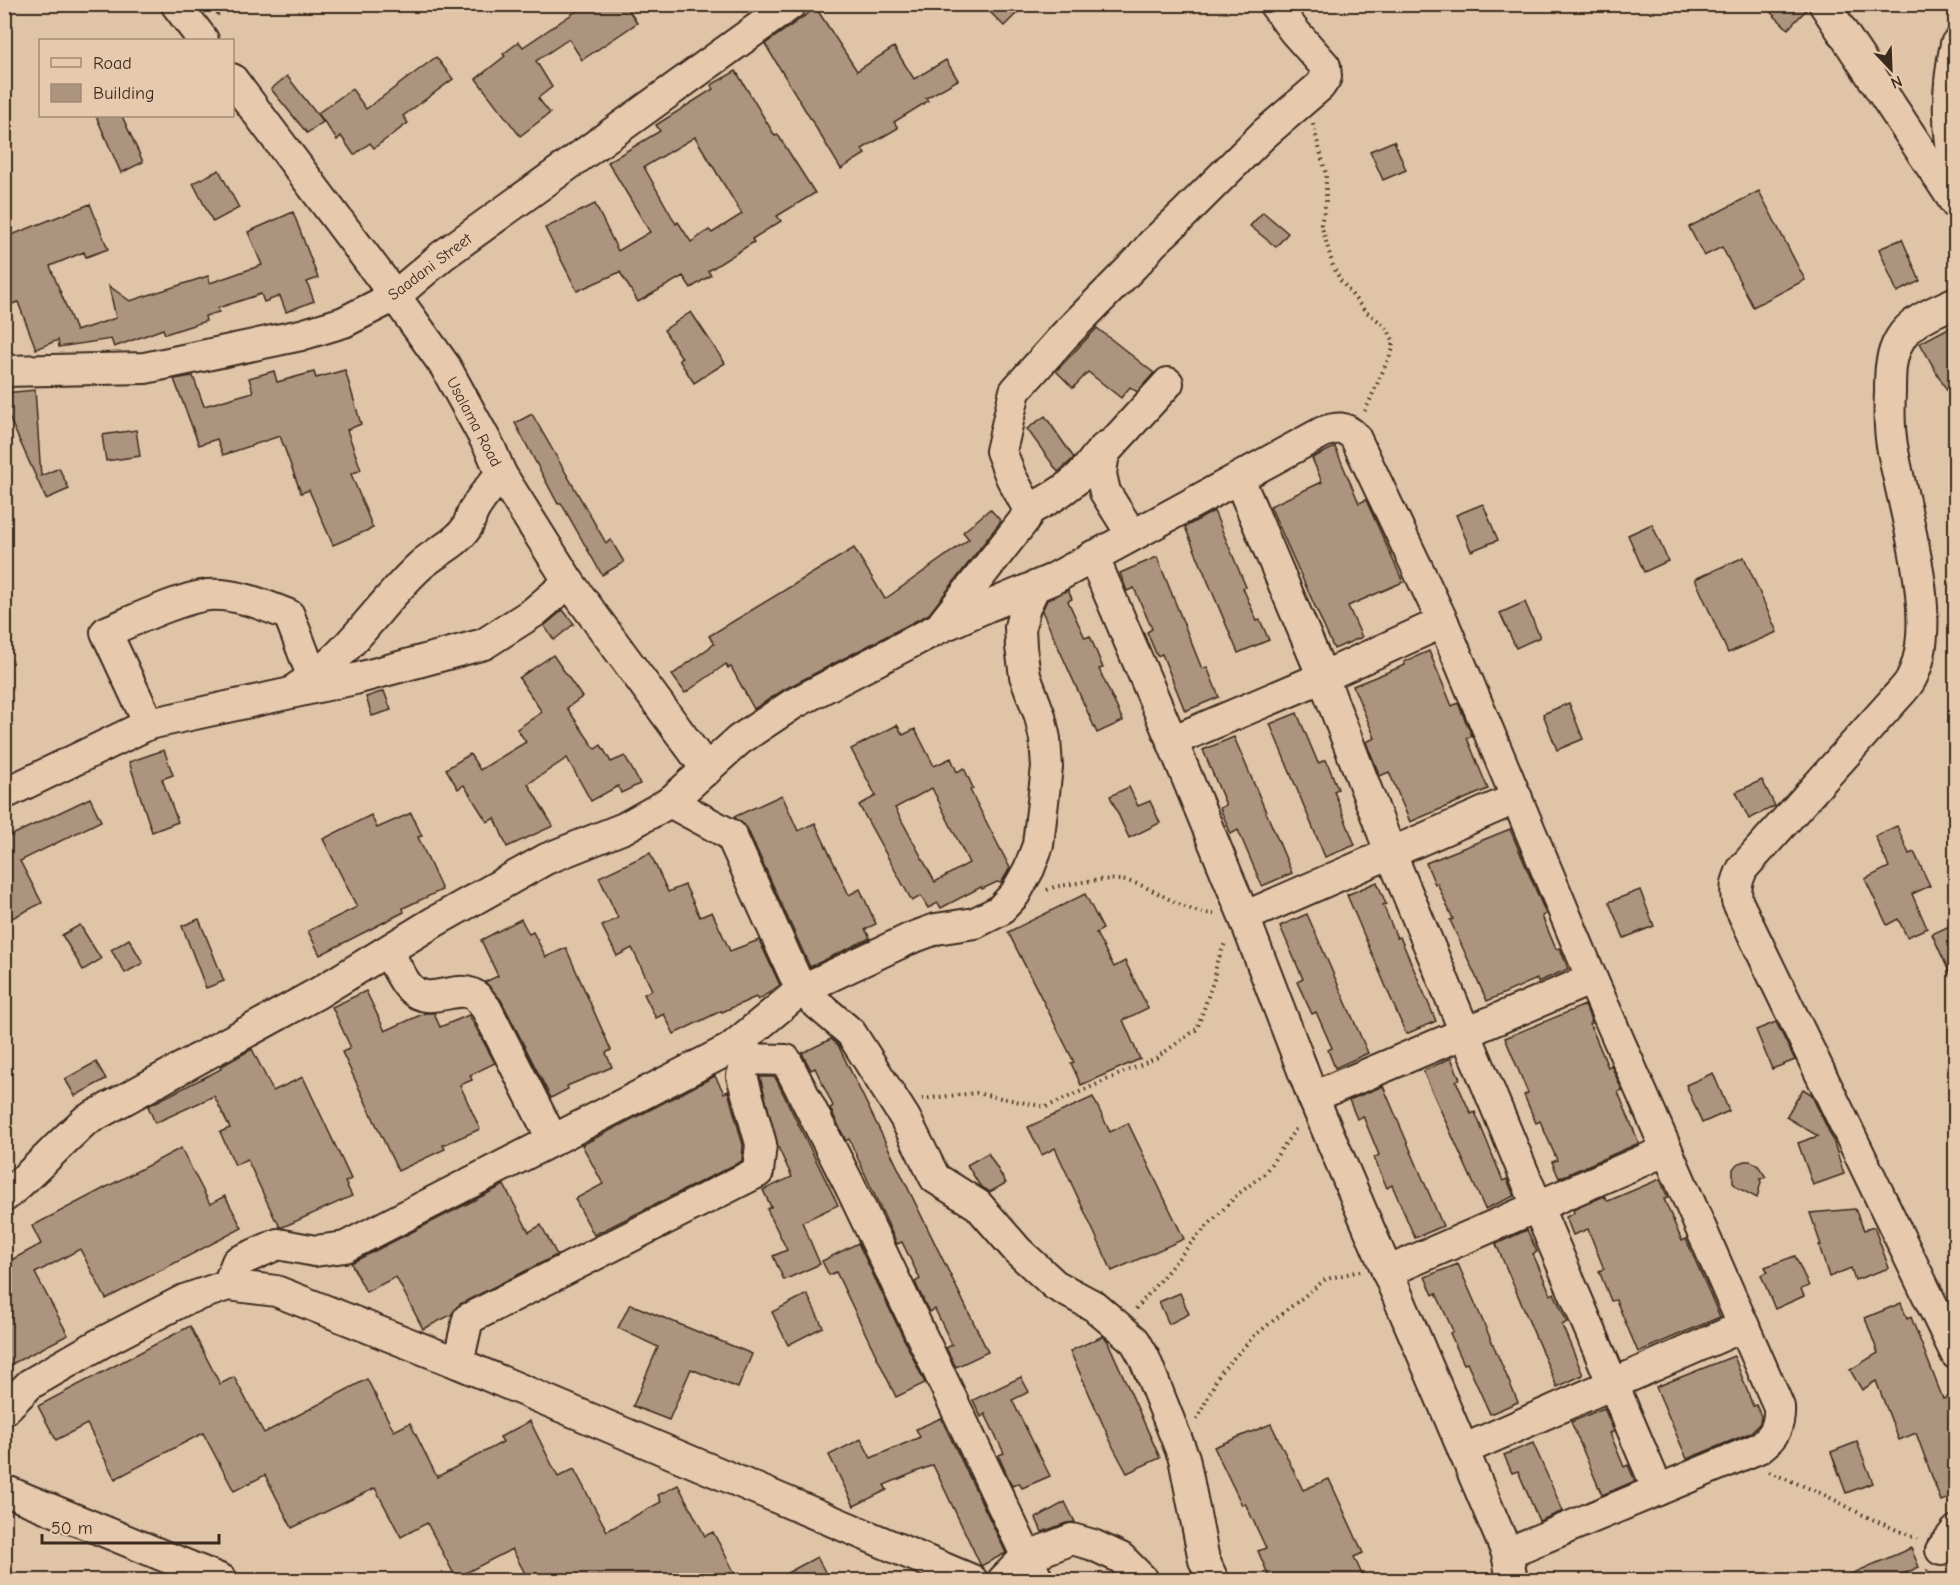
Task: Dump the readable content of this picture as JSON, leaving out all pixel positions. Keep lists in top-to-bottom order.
{
  "streets": {
    "street": ["Saadani Street", "Usalama Road"]
  },
  "crossings": [
    ["Saadani Street", "Usalama Road"]
  ],
  "legend": ["Road", "Building"],
  "scale_bar": "50 m",
  "north": "bottom right"
}
